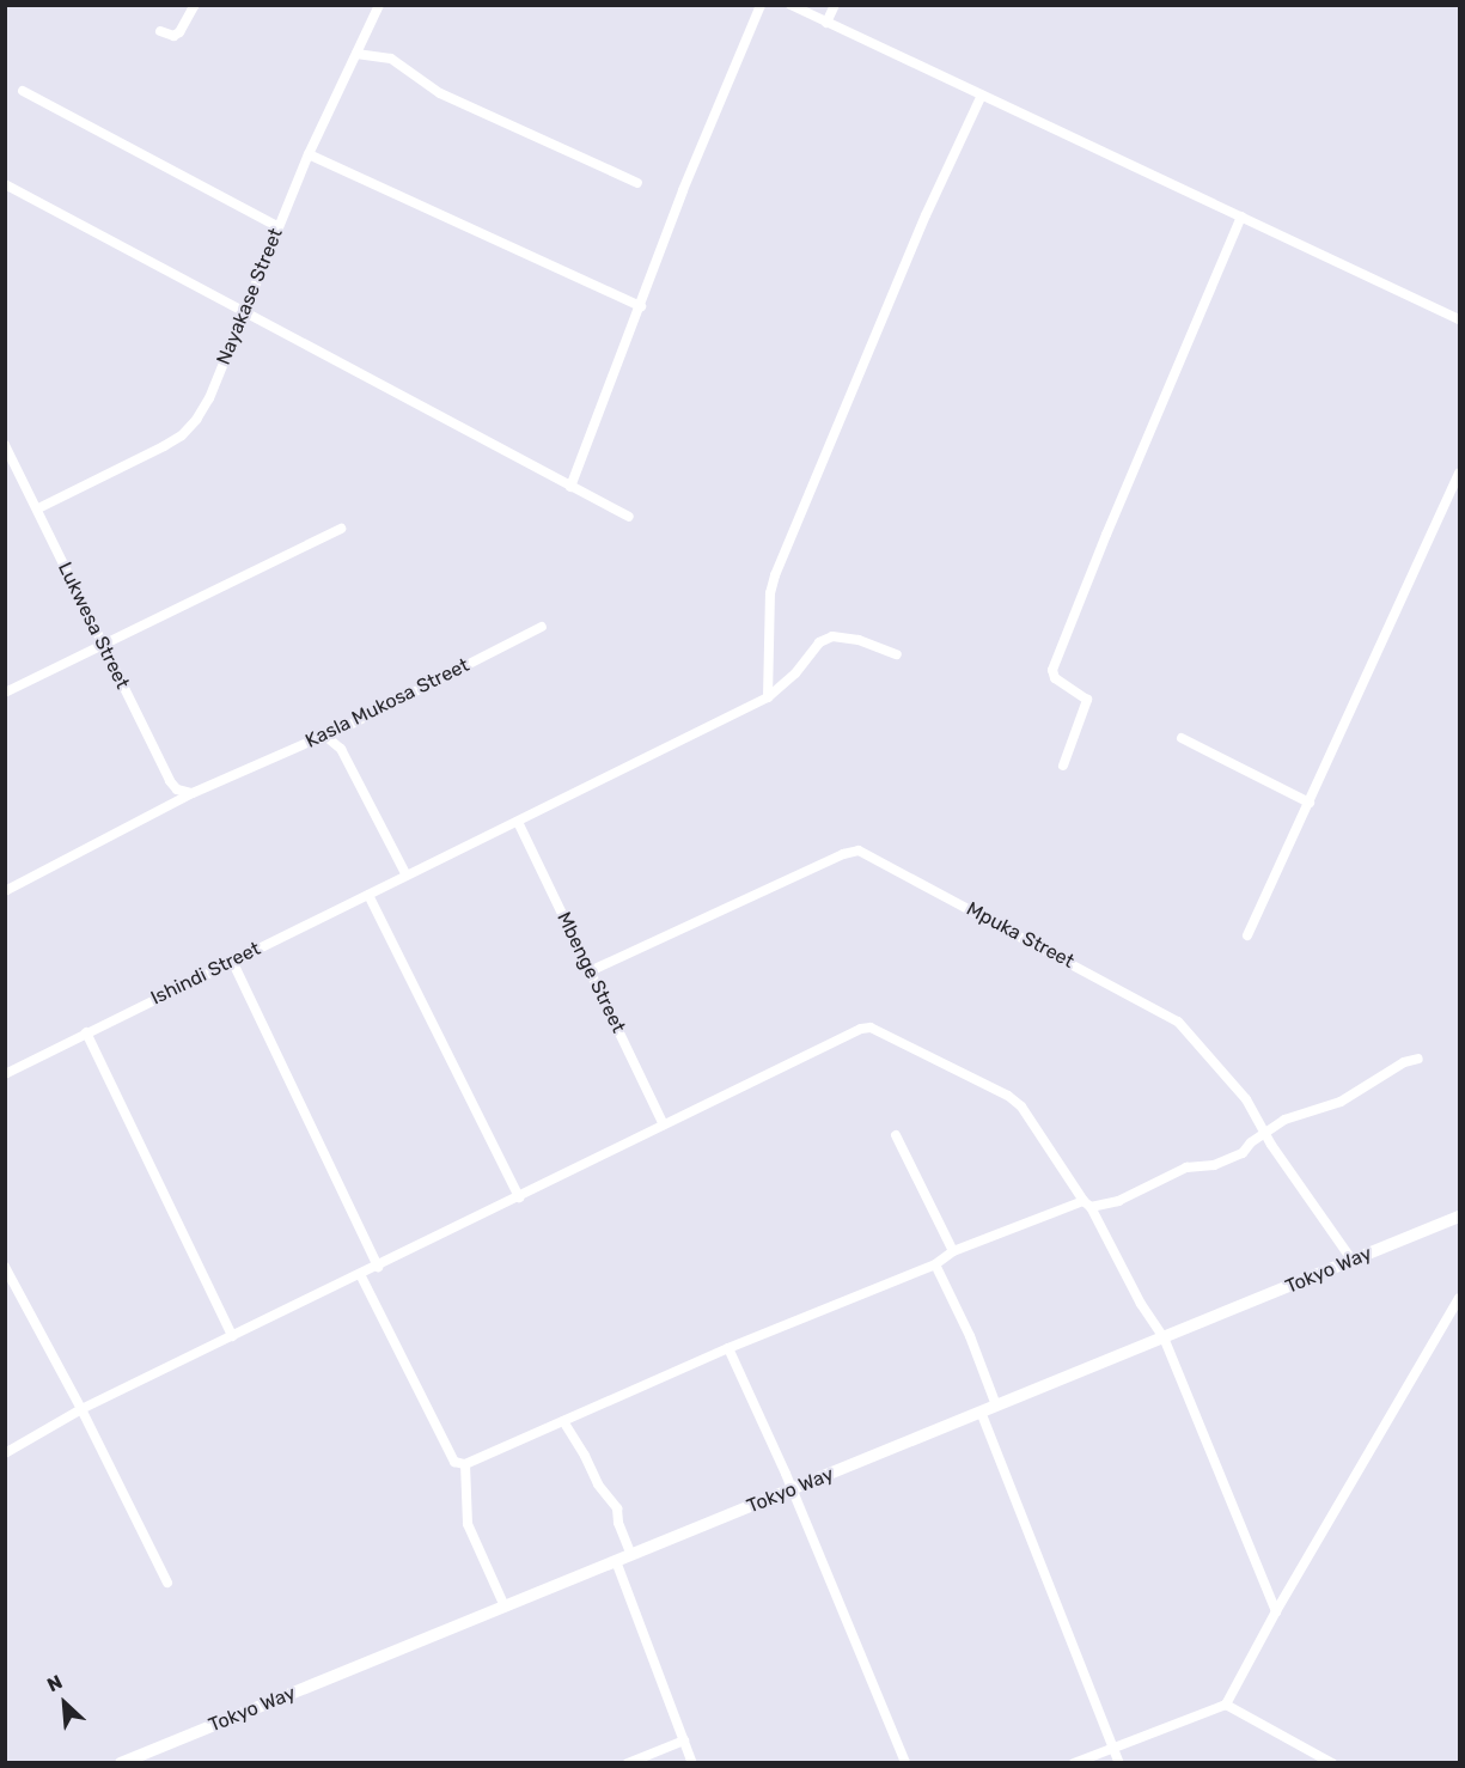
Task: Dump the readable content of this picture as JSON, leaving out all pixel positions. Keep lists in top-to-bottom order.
{
  "streets": {
    "street": [
      "Nayakase Street",
      "Lukwesa Street",
      "Kasla Mukosa Street",
      "Mpuka Street",
      "Mbenge Street",
      "Ishindi Street",
      "Tokyo Way"
    ]
  },
  "crossings": [
    ["Nayakase Street", "Lukwesa Street"],
    ["Lukwesa Street", "Kasla Mukosa Street"],
    ["Mpuka Street", "Mbenge Street"],
    ["Mpuka Street", "Tokyo Way"],
    ["Mbenge Street", "Ishindi Street"]
  ],
  "north": "top left"
}
